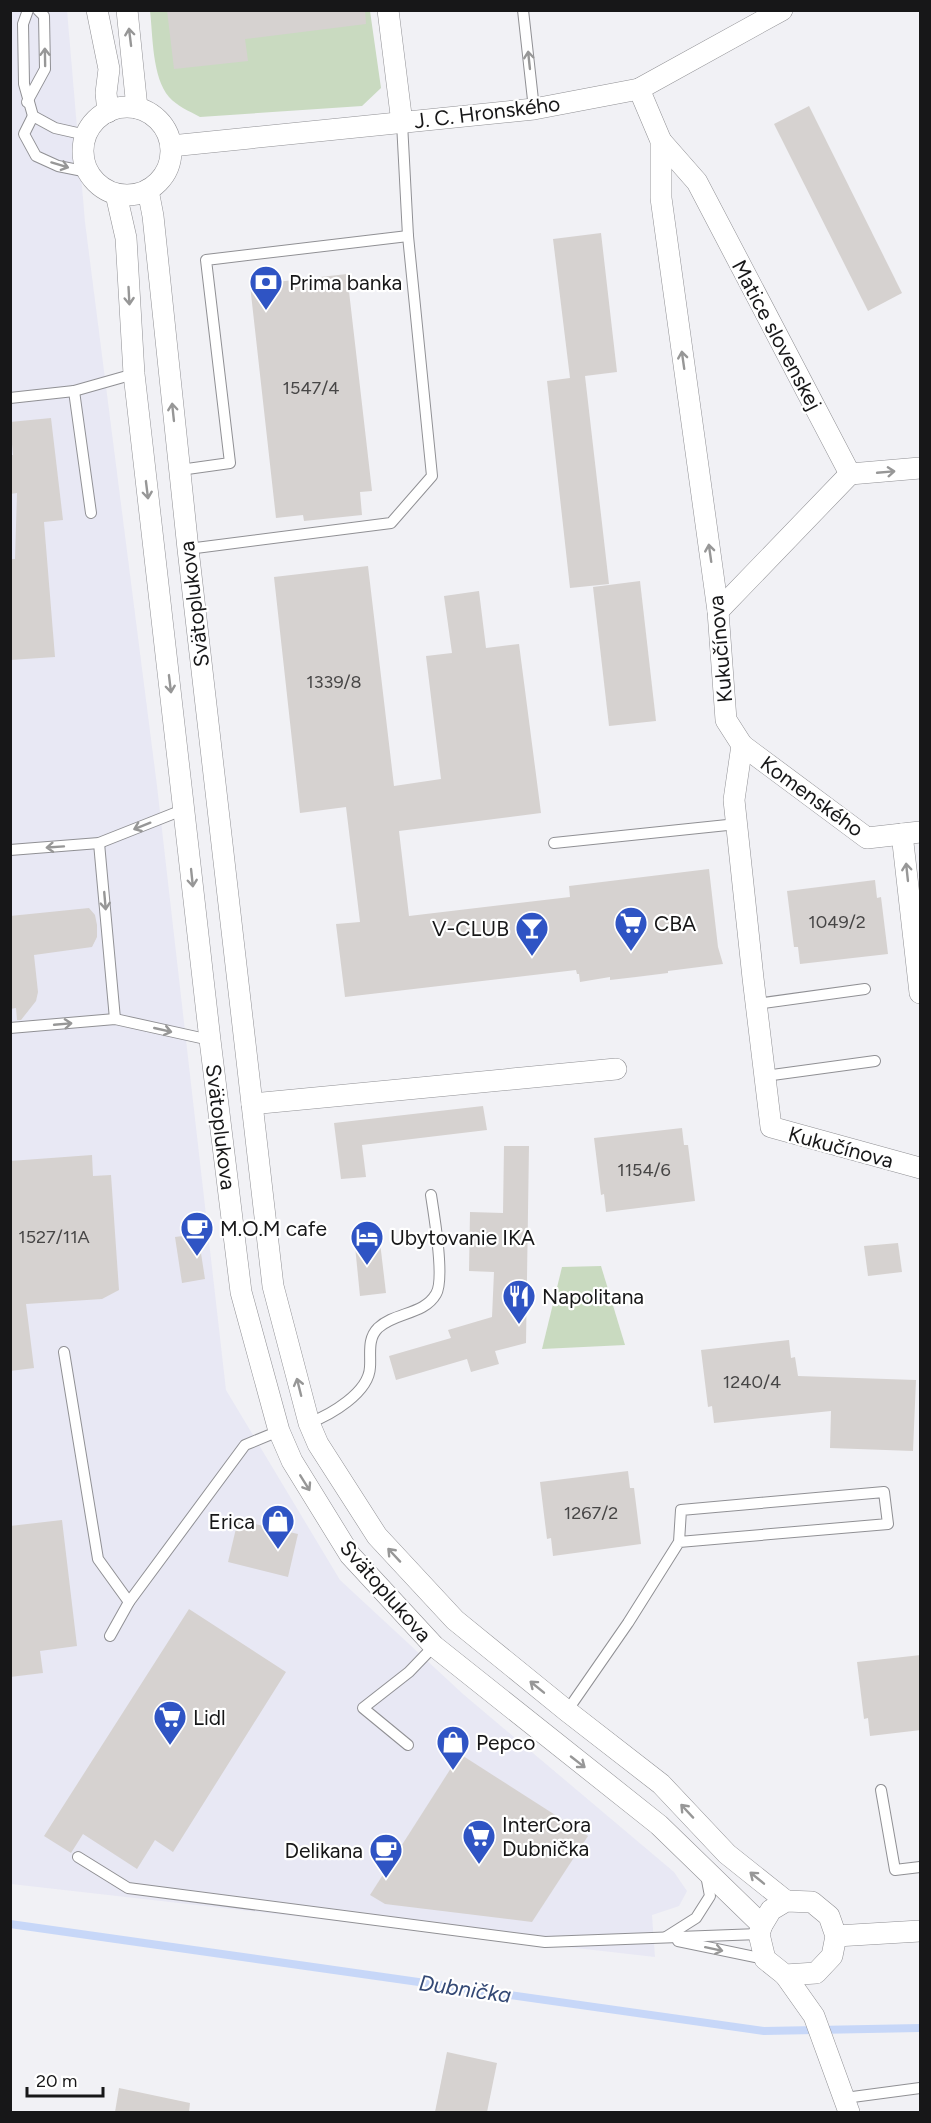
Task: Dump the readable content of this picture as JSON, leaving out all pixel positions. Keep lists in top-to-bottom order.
{
  "streets": {
    "street": [
      "J. C. Hronského",
      "Matice slovenskej",
      "Svätoplukova",
      "Kukučínova",
      "Komenského"
    ]
  },
  "crossings": [
    ["J. C. Hronského", "Svätoplukova"],
    ["J. C. Hronského", "Kukučínova"],
    ["Matice slovenskej", "Kukučínova"],
    ["Kukučínova", "Komenského"]
  ],
  "one_way": ["Kukučínova"],
  "water": ["Dubnička"],
  "places": {
    "bank": ["Prima banka"],
    "supermarket": ["CBA", "Lidl", "InterCora Dubnička"],
    "bar": ["V-CLUB"],
    "cafe": ["M.O.M cafe", "Delikana"],
    "hotel": ["Ubytovanie IKA"],
    "restaurant": ["Napolitana"],
    "shop": ["Erica", "Pepco"]
  },
  "house_numbers": [
    "1547/4",
    "1339/8",
    "1049/2",
    "1154/6",
    "1527/11A",
    "1240/4",
    "1267/2"
  ],
  "scale_bar": "20 m"
}
